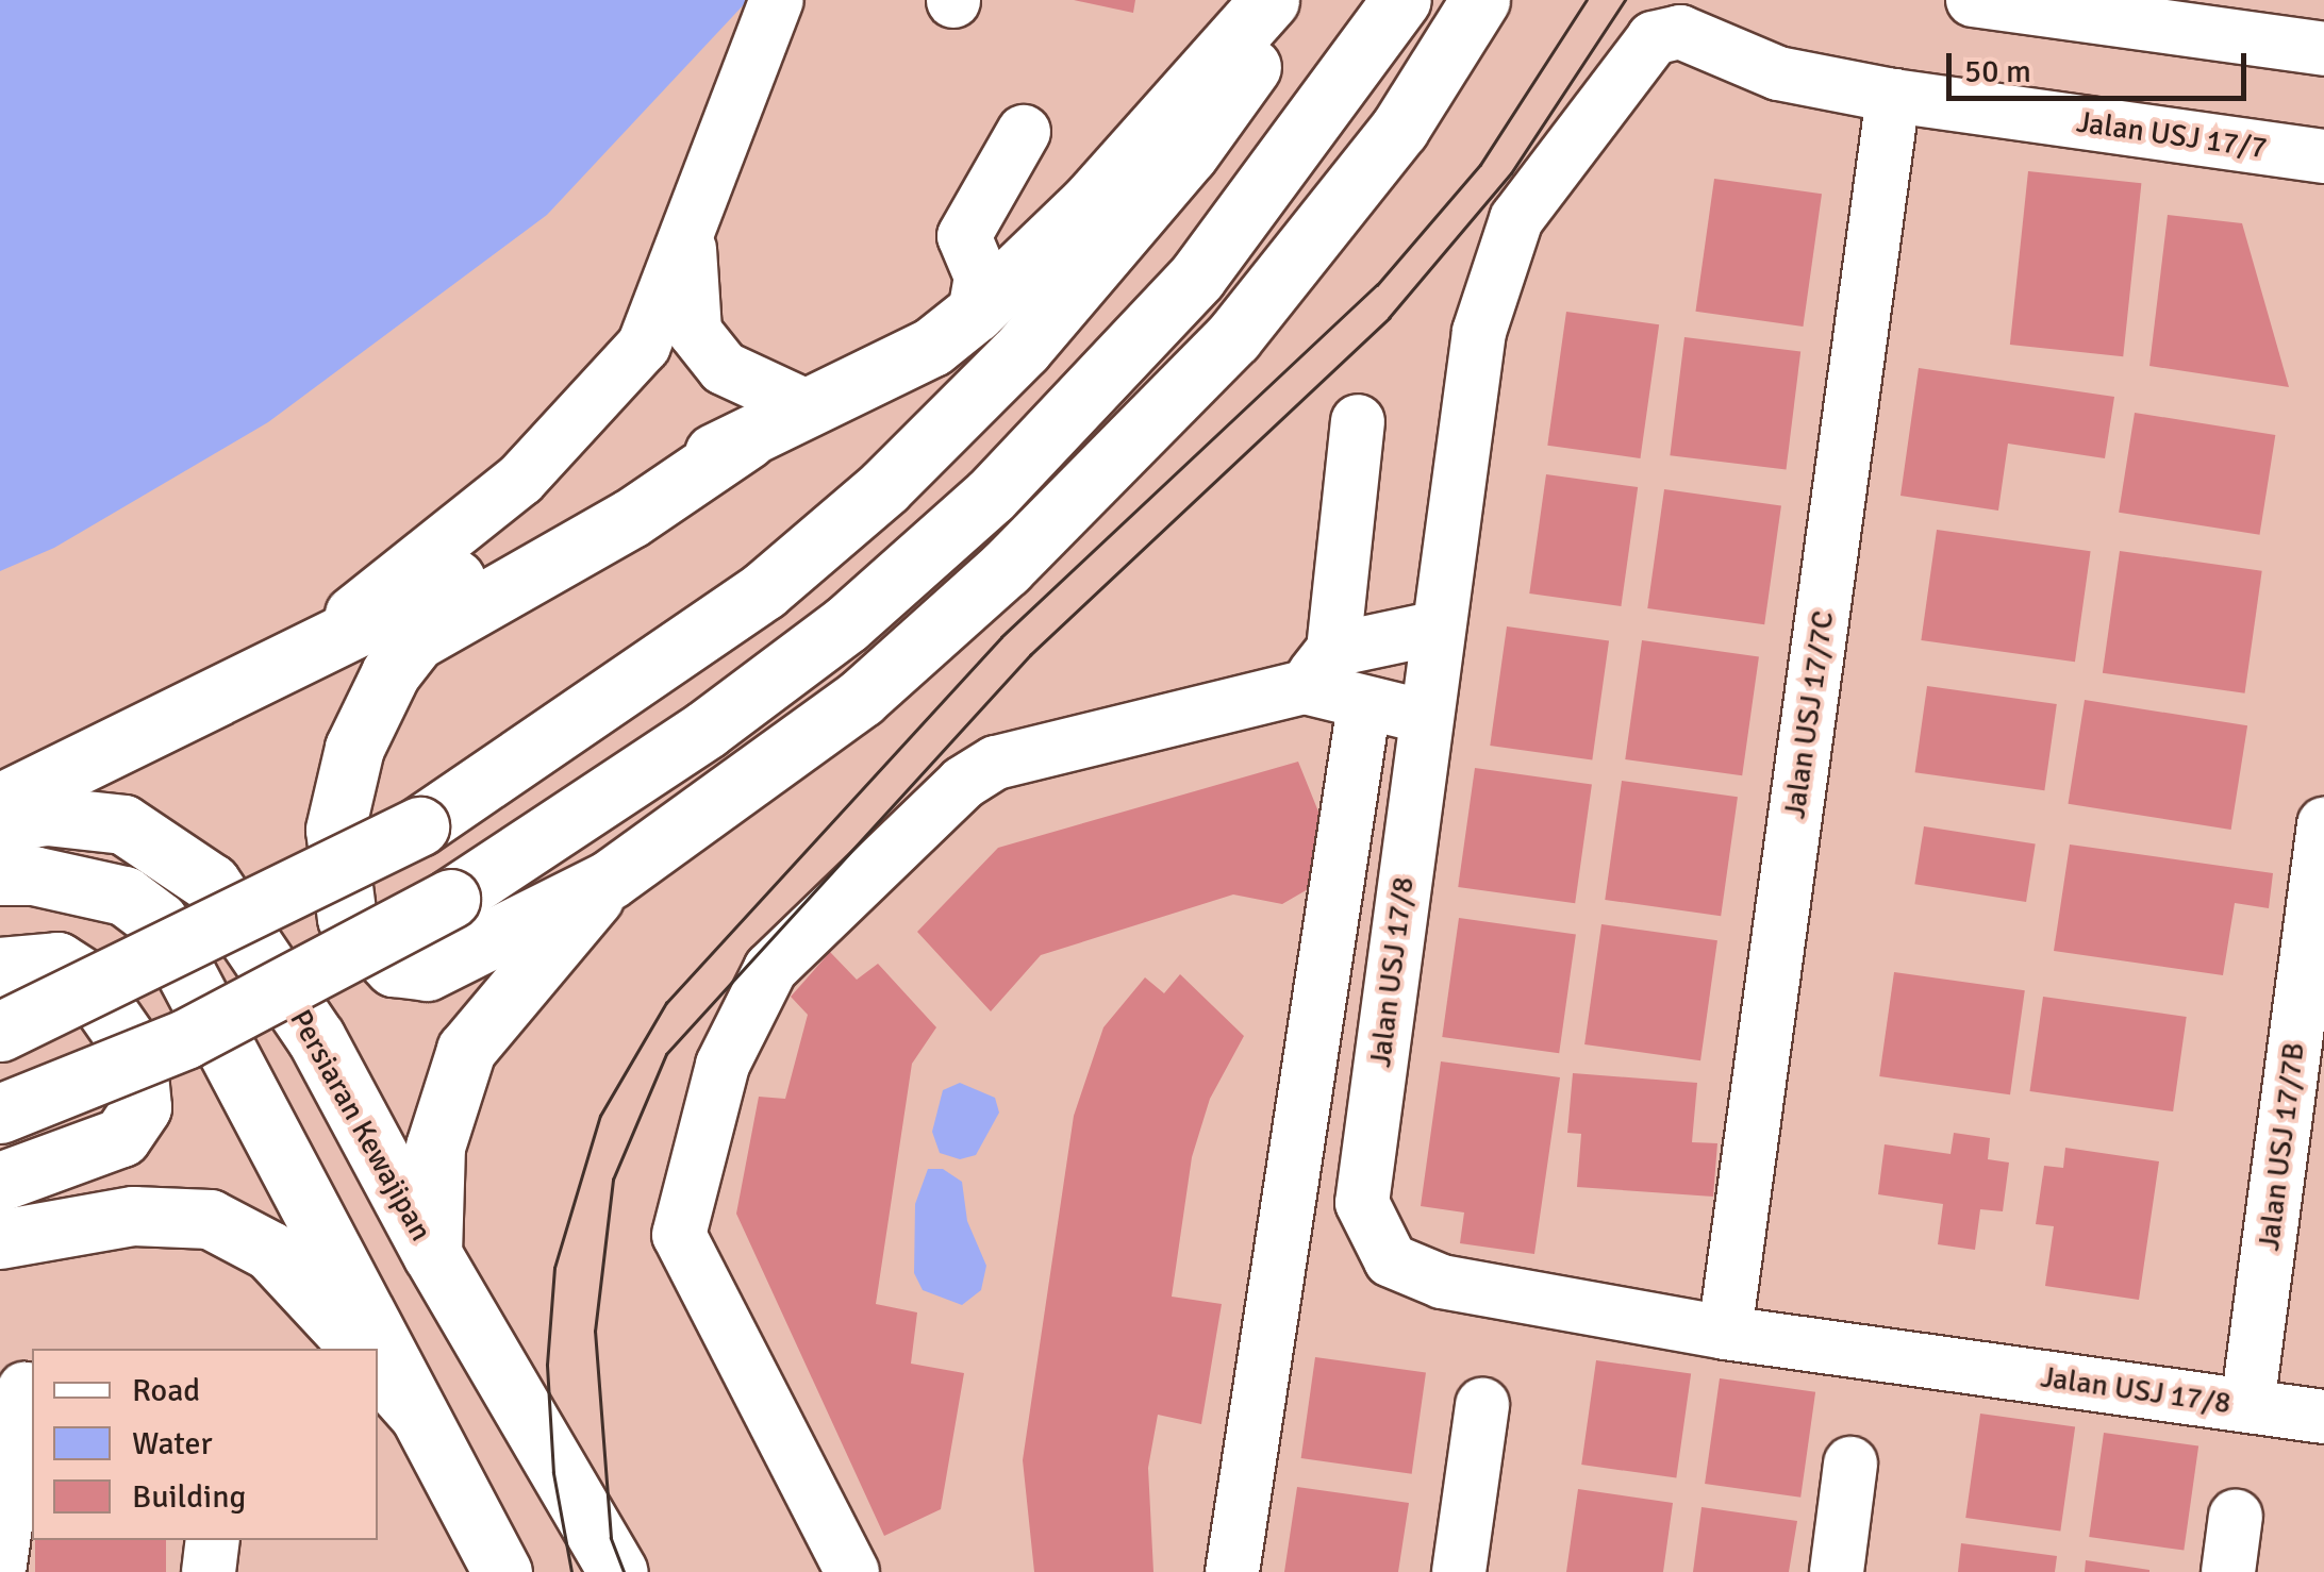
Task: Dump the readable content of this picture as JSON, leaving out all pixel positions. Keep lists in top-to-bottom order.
{
  "streets": {
    "main road": ["Persiaran Kewajipan"],
    "street": [
      "Jalan USJ 17/7",
      "Jalan USJ 17/7C",
      "Jalan USJ 17/8",
      "Jalan USJ 17/7B"
    ]
  },
  "crossings": [
    ["Jalan USJ 17/7", "Jalan USJ 17/7C"],
    ["Jalan USJ 17/7", "Jalan USJ 17/8"],
    ["Jalan USJ 17/7C", "Jalan USJ 17/8"],
    ["Jalan USJ 17/8", "Jalan USJ 17/7B"]
  ],
  "legend": ["Road", "Water", "Building"],
  "scale_bar": "50 m"
}
